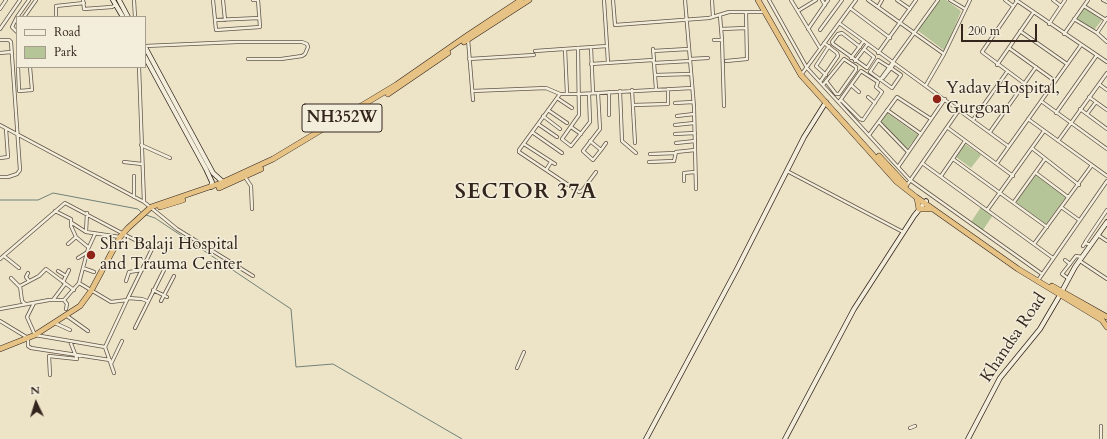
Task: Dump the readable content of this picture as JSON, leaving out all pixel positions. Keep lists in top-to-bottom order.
{
  "streets": {
    "highway": ["NH352W"],
    "street": ["Khandsa Road"]
  },
  "districts": ["SECTOR 37A"],
  "places": ["Yadav Hospital, Gurgoan", "Shri Balaji Hospital and Trauma Center"],
  "legend": ["Road", "Park"],
  "scale_bar": "200 m",
  "north": "top"
}
